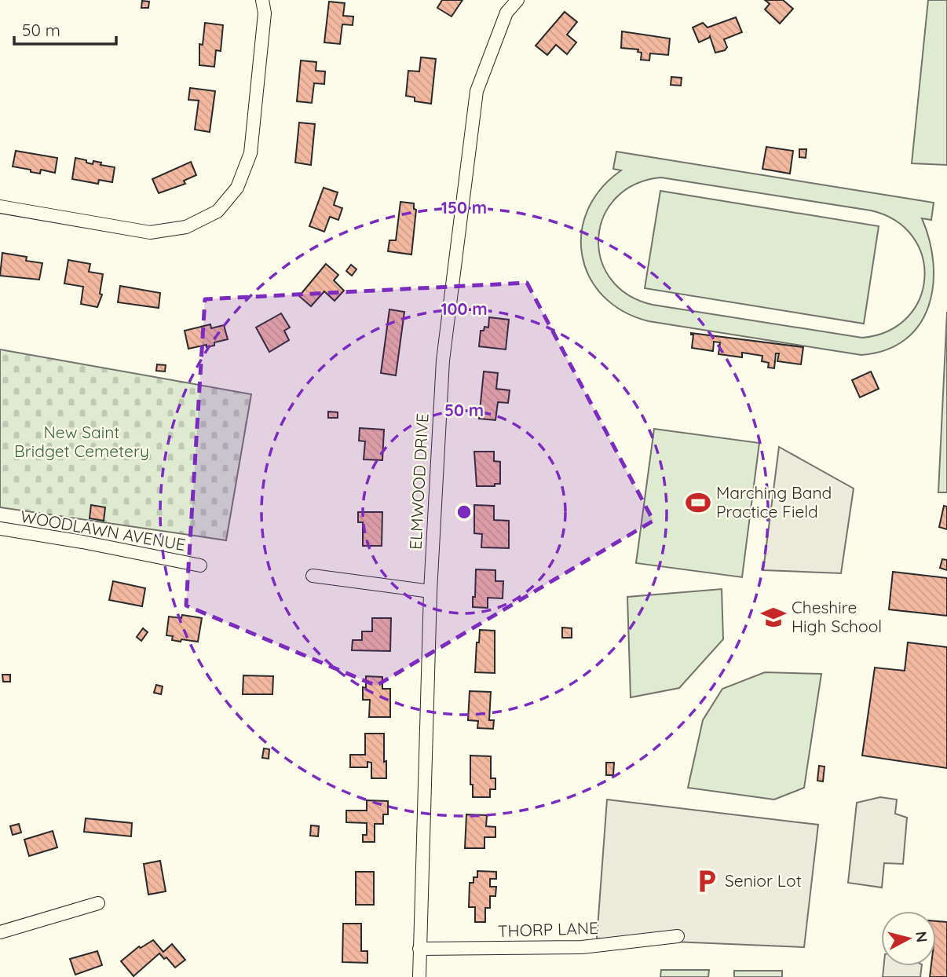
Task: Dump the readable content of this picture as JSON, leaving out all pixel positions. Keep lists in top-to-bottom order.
{
  "streets": {
    "street": ["ELMWOOD DRIVE", "WOODLAWN AVENUE", "THORP LANE"]
  },
  "crossings": [
    ["ELMWOOD DRIVE", "THORP LANE"]
  ],
  "parks": ["New Saint Bridget Cemetery"],
  "places": {
    "sports": ["Marching Band Practice Field"],
    "school or university": ["Cheshire High School"],
    "parking": ["Senior Lot"]
  },
  "scale_bar": "50 m",
  "north": "right",
  "rings": ["150 m", "100 m", "50 m"]
}
